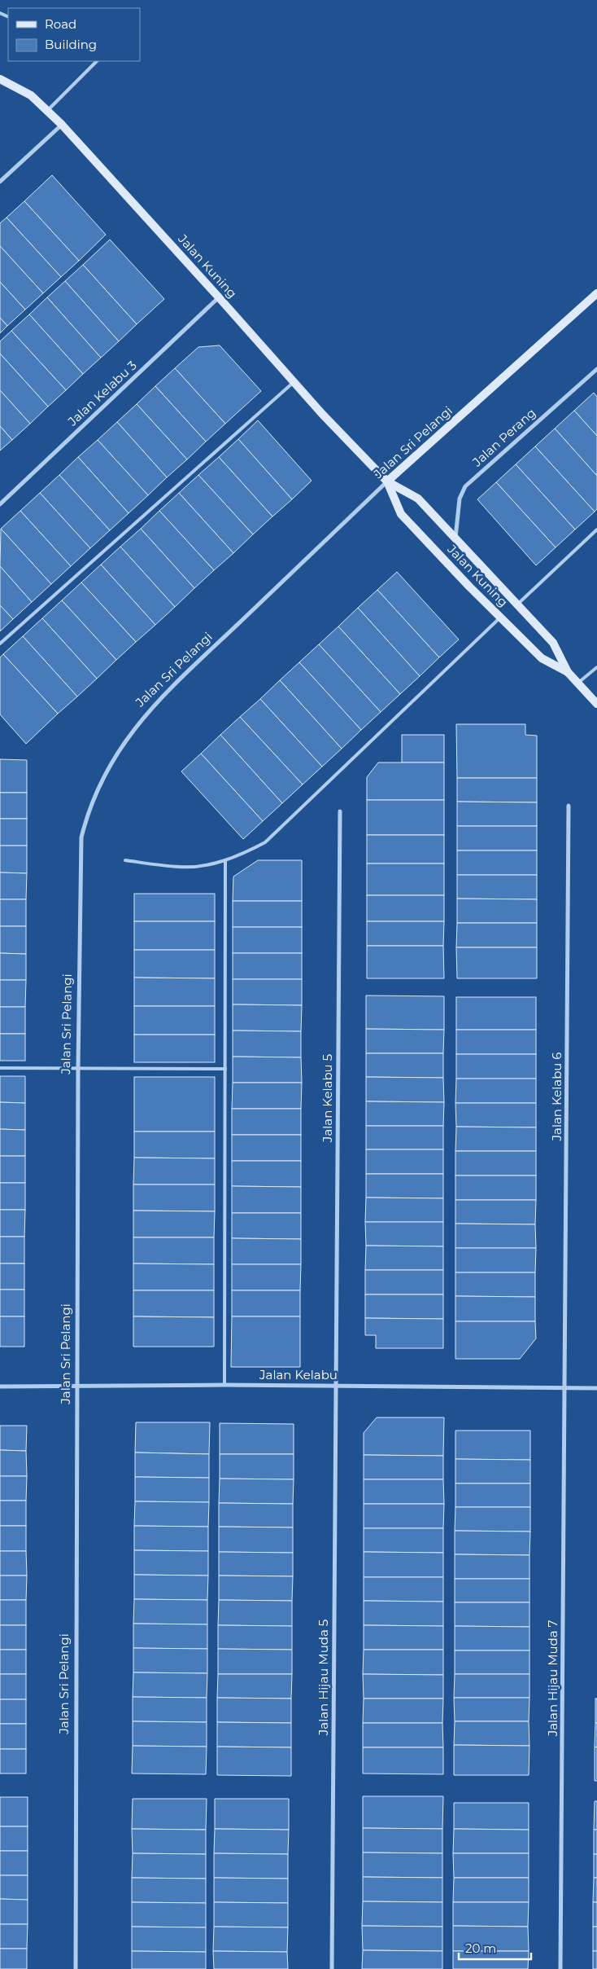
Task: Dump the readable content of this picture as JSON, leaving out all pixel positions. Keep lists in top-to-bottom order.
{
  "streets": {
    "street": [
      "Jalan Kuning",
      "Jalan Kelabu 3",
      "Jalan Perang",
      "Jalan Sri Pelangi",
      "Jalan Kelabu 6",
      "Jalan Kelabu 5",
      "Jalan Kelabu",
      "Jalan Hijau Muda 5",
      "Jalan Hijau Muda 7"
    ]
  },
  "crossings": [
    ["Jalan Kuning", "Jalan Kelabu 3"],
    ["Jalan Kuning", "Jalan Perang"],
    ["Jalan Kuning", "Jalan Sri Pelangi"],
    ["Jalan Sri Pelangi", "Jalan Kelabu"],
    ["Jalan Kelabu 6", "Jalan Kelabu"],
    ["Jalan Kelabu 6", "Jalan Hijau Muda 7"],
    ["Jalan Kelabu 5", "Jalan Kelabu"],
    ["Jalan Kelabu 5", "Jalan Hijau Muda 5"],
    ["Jalan Kelabu", "Jalan Hijau Muda 5"],
    ["Jalan Kelabu", "Jalan Hijau Muda 7"]
  ],
  "legend": ["Road", "Building"],
  "scale_bar": "20 m"
}
